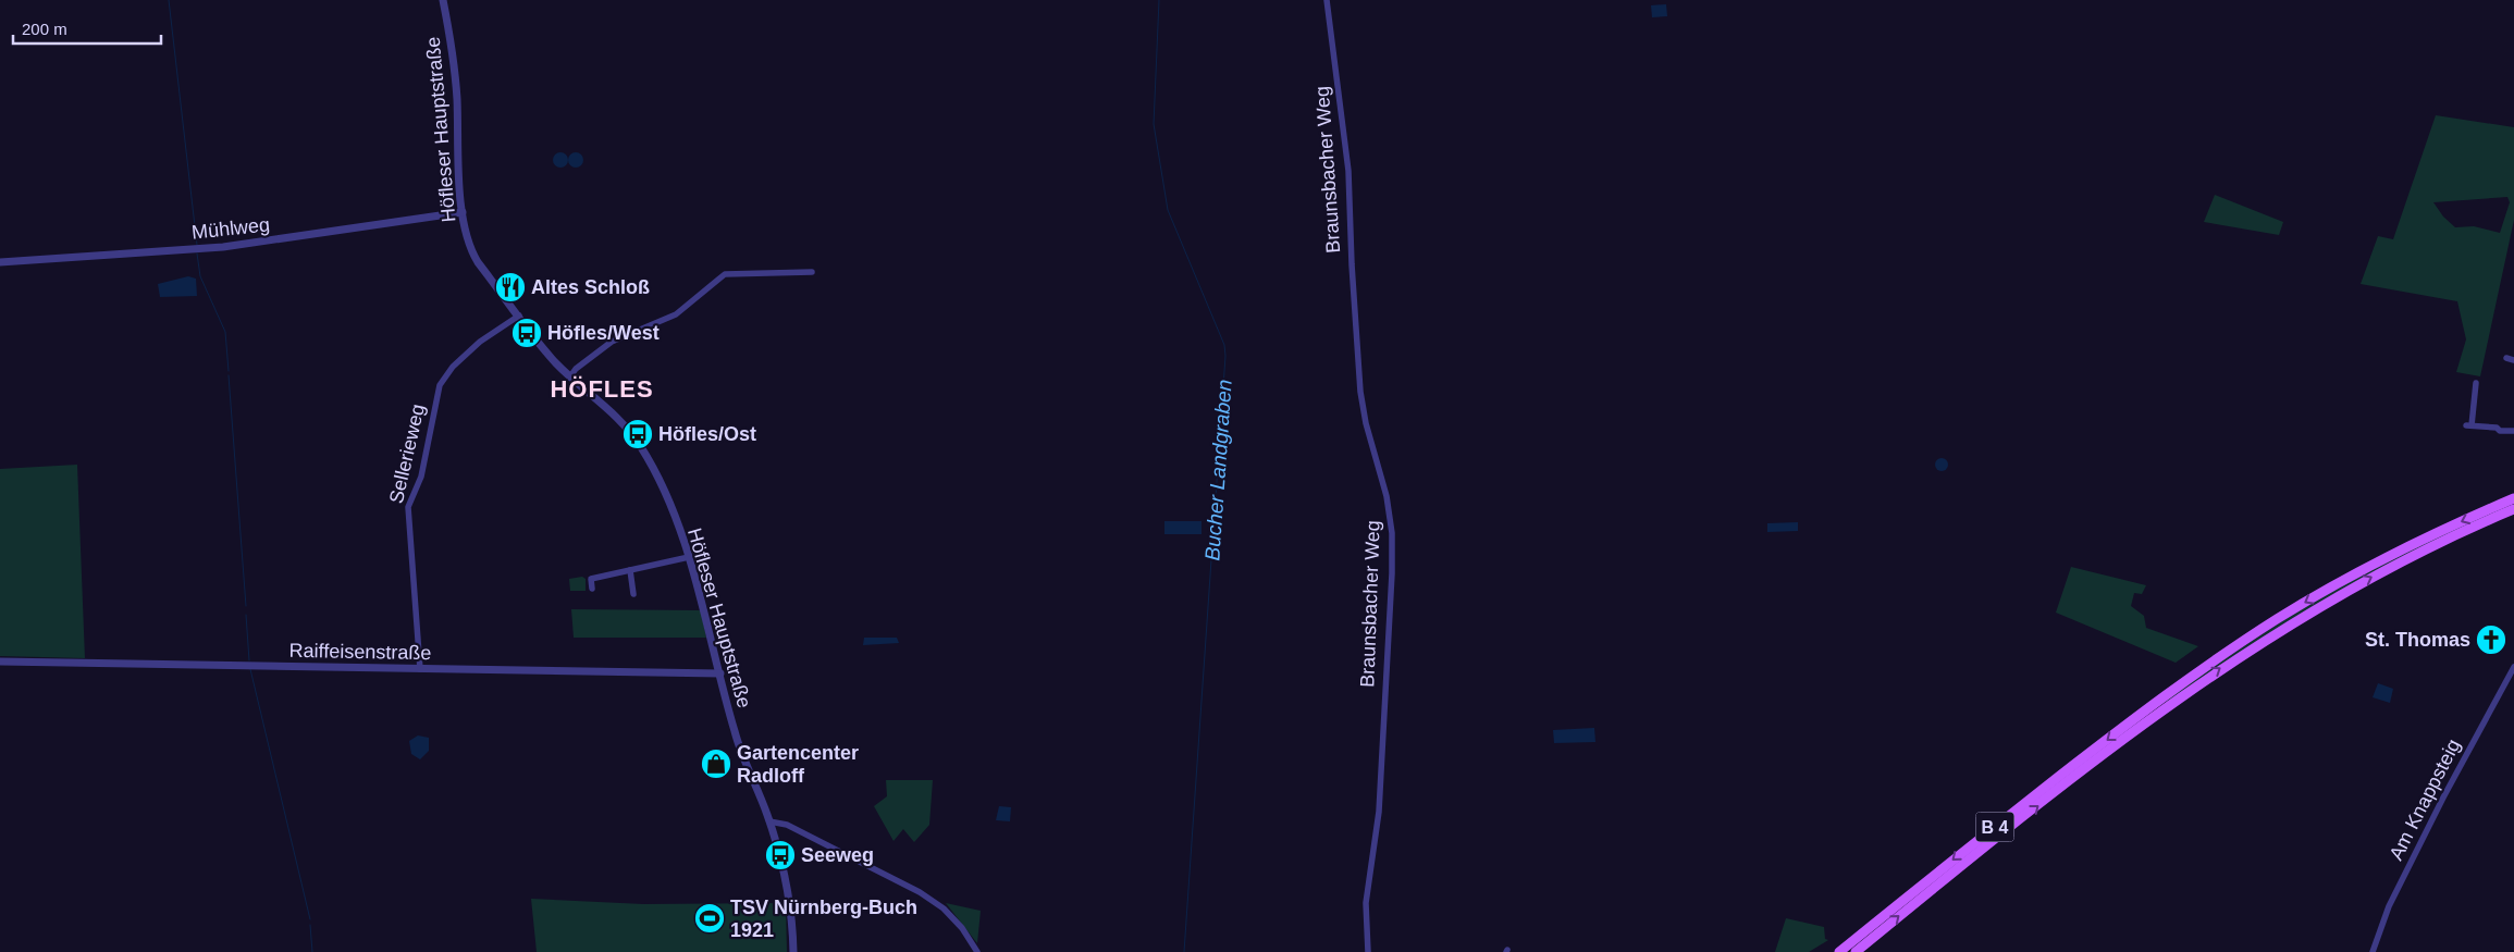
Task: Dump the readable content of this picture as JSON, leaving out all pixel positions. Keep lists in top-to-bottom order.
{
  "streets": {
    "main road": ["B 4"],
    "street": [
      "Höfleser Hauptstraße",
      "Braunsbacher Weg",
      "Mühlweg",
      "Sellerieweg",
      "Raiffeisenstraße",
      "Am Knappsteig"
    ]
  },
  "crossings": [
    ["Höfleser Hauptstraße", "Mühlweg"],
    ["Höfleser Hauptstraße", "Sellerieweg"],
    ["Höfleser Hauptstraße", "Raiffeisenstraße"],
    ["Sellerieweg", "Raiffeisenstraße"]
  ],
  "districts": ["HÖFLES"],
  "water": ["Bucher Landgraben"],
  "places": {
    "restaurant": ["Altes Schloß"],
    "bus stop": ["Höfles/West", "Höfles/Ost", "Seeweg"],
    "church": ["St. Thomas"],
    "shop": ["Gartencenter Radloff"],
    "sports": ["TSV Nürnberg-Buch 1921"]
  },
  "scale_bar": "200 m"
}
